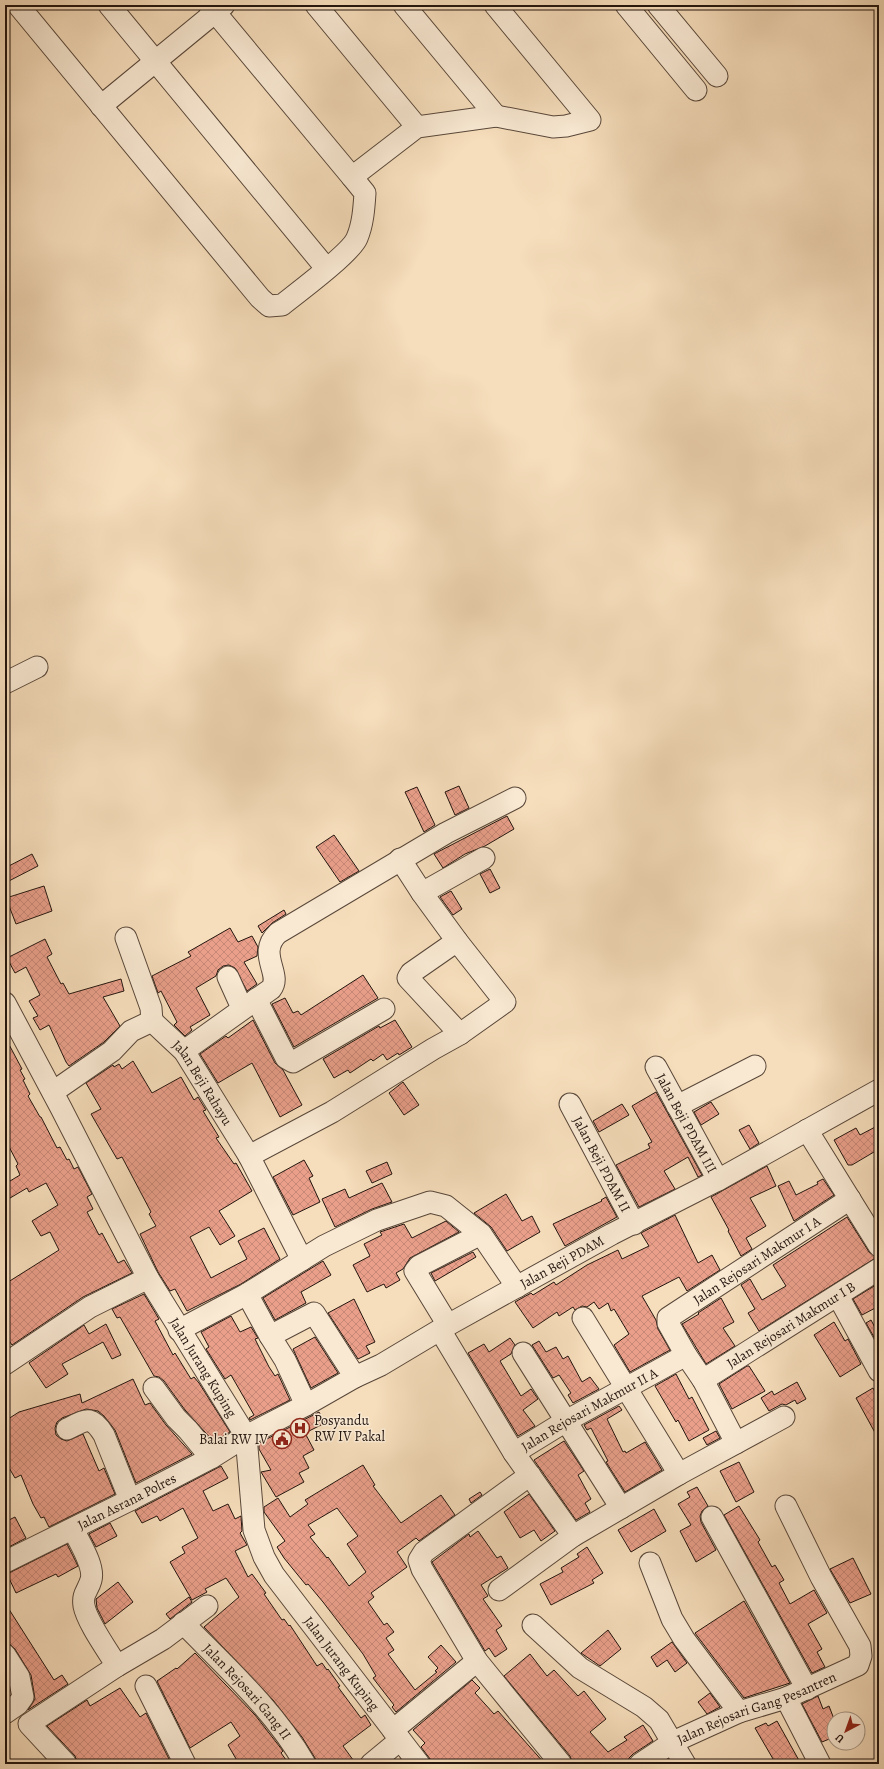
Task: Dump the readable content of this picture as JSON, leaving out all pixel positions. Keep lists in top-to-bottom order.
{
  "streets": {
    "street": [
      "Jalan Beji Rahayu",
      "Jalan Beji PDAM III",
      "Jalan Beji PDAM II",
      "Jalan Rejosari Makmur I A",
      "Jalan Beji PDAM",
      "Jalan Rejosari Makmur I B",
      "Jalan Jurang Kuping",
      "Jalan Rejosari Makmur II A",
      "Jalan Asrana Polres",
      "Jalan Rejosari Gang II",
      "Jalan Rejosari Gang Pesantren"
    ]
  },
  "crossings": [
    ["Jalan Beji PDAM III", "Jalan Beji PDAM"],
    ["Jalan Beji PDAM II", "Jalan Beji PDAM"],
    ["Jalan Rejosari Makmur I A", "Jalan Rejosari Makmur II A"],
    ["Jalan Beji PDAM", "Jalan Jurang Kuping"],
    ["Jalan Beji PDAM", "Jalan Rejosari Makmur II A"],
    ["Jalan Beji PDAM", "Jalan Asrana Polres"],
    ["Jalan Jurang Kuping", "Jalan Asrana Polres"]
  ],
  "places": {
    "hospital": ["Posyandu RW IV Pakal"],
    "public building": ["Balai RW IV"]
  },
  "north": "bottom left"
}
